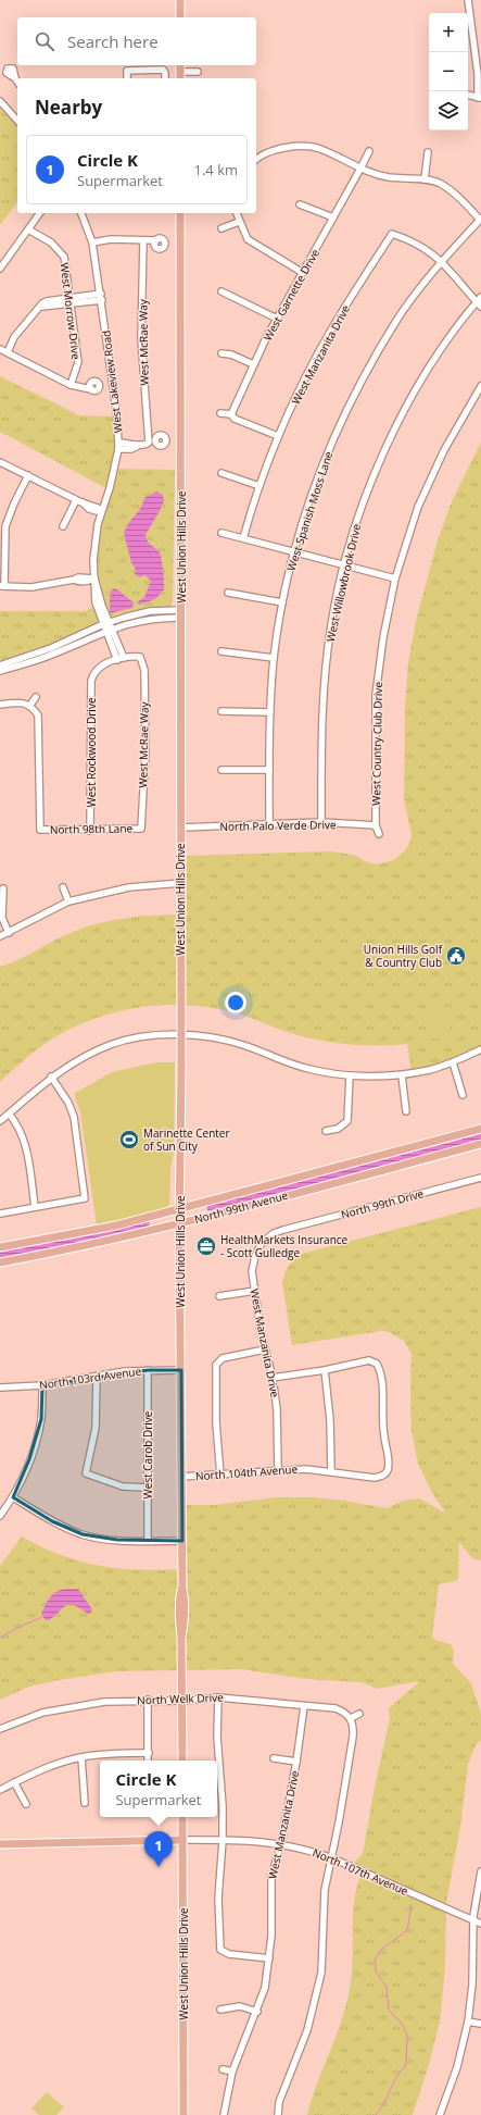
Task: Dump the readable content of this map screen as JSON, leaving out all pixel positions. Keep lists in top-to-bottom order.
{
  "streets": {
    "main road": ["West Union Hills Drive", "North 99th Avenue", "North 107th Avenue"],
    "street": [
      "West Garnette Drive",
      "West Morrow Drive",
      "West McRae Way",
      "West Manzanita Drive",
      "West Lakeview Road",
      "West Spanish Moss Lane",
      "West Willowbrook Drive",
      "West Country Club Drive",
      "West Rockwood Drive",
      "North Palo Verde Drive",
      "North 98th Lane",
      "North 99th Drive",
      "North 103rd Avenue",
      "West Carob Drive",
      "North 104th Avenue",
      "North Welk Drive"
    ]
  },
  "crossings": [
    ["West McRae Way", "West Lakeview Road"],
    ["West McRae Way", "West Rockwood Drive"],
    ["West McRae Way", "North 98th Lane"],
    ["West Manzanita Drive", "West Spanish Moss Lane"],
    ["West Manzanita Drive", "North 99th Drive"],
    ["West Manzanita Drive", "North 104th Avenue"],
    ["West Manzanita Drive", "North Welk Drive"],
    ["West Manzanita Drive", "North 107th Avenue"],
    ["West Lakeview Road", "West Rockwood Drive"],
    ["West Spanish Moss Lane", "North Palo Verde Drive"],
    ["West Union Hills Drive", "North Palo Verde Drive"],
    ["West Union Hills Drive", "North 99th Avenue"],
    ["West Union Hills Drive", "North 103rd Avenue"],
    ["West Union Hills Drive", "North 104th Avenue"],
    ["West Union Hills Drive", "North Welk Drive"],
    ["West Union Hills Drive", "North 107th Avenue"],
    ["West Willowbrook Drive", "North Palo Verde Drive"],
    ["West Country Club Drive", "North Palo Verde Drive"],
    ["West Rockwood Drive", "North 98th Lane"],
    ["North 103rd Avenue", "West Carob Drive"]
  ],
  "places": {
    "public building": ["Union Hills Golf & Country Club"],
    "sports": ["Marinette Center of Sun City"],
    "office": ["HealthMarkets Insurance - Scott Gulledge"]
  },
  "page": {
    "map_buttons": ["+", "−"],
    "search": "Search here",
    "heading": "Nearby",
    "list": [
      {
        "mark": "1",
        "name": "Circle K",
        "note": "Supermarket",
        "value": "1.4 km"
      }
    ],
    "popup": ["Circle K", "Supermarket"],
    "pins": "1"
  }
}
